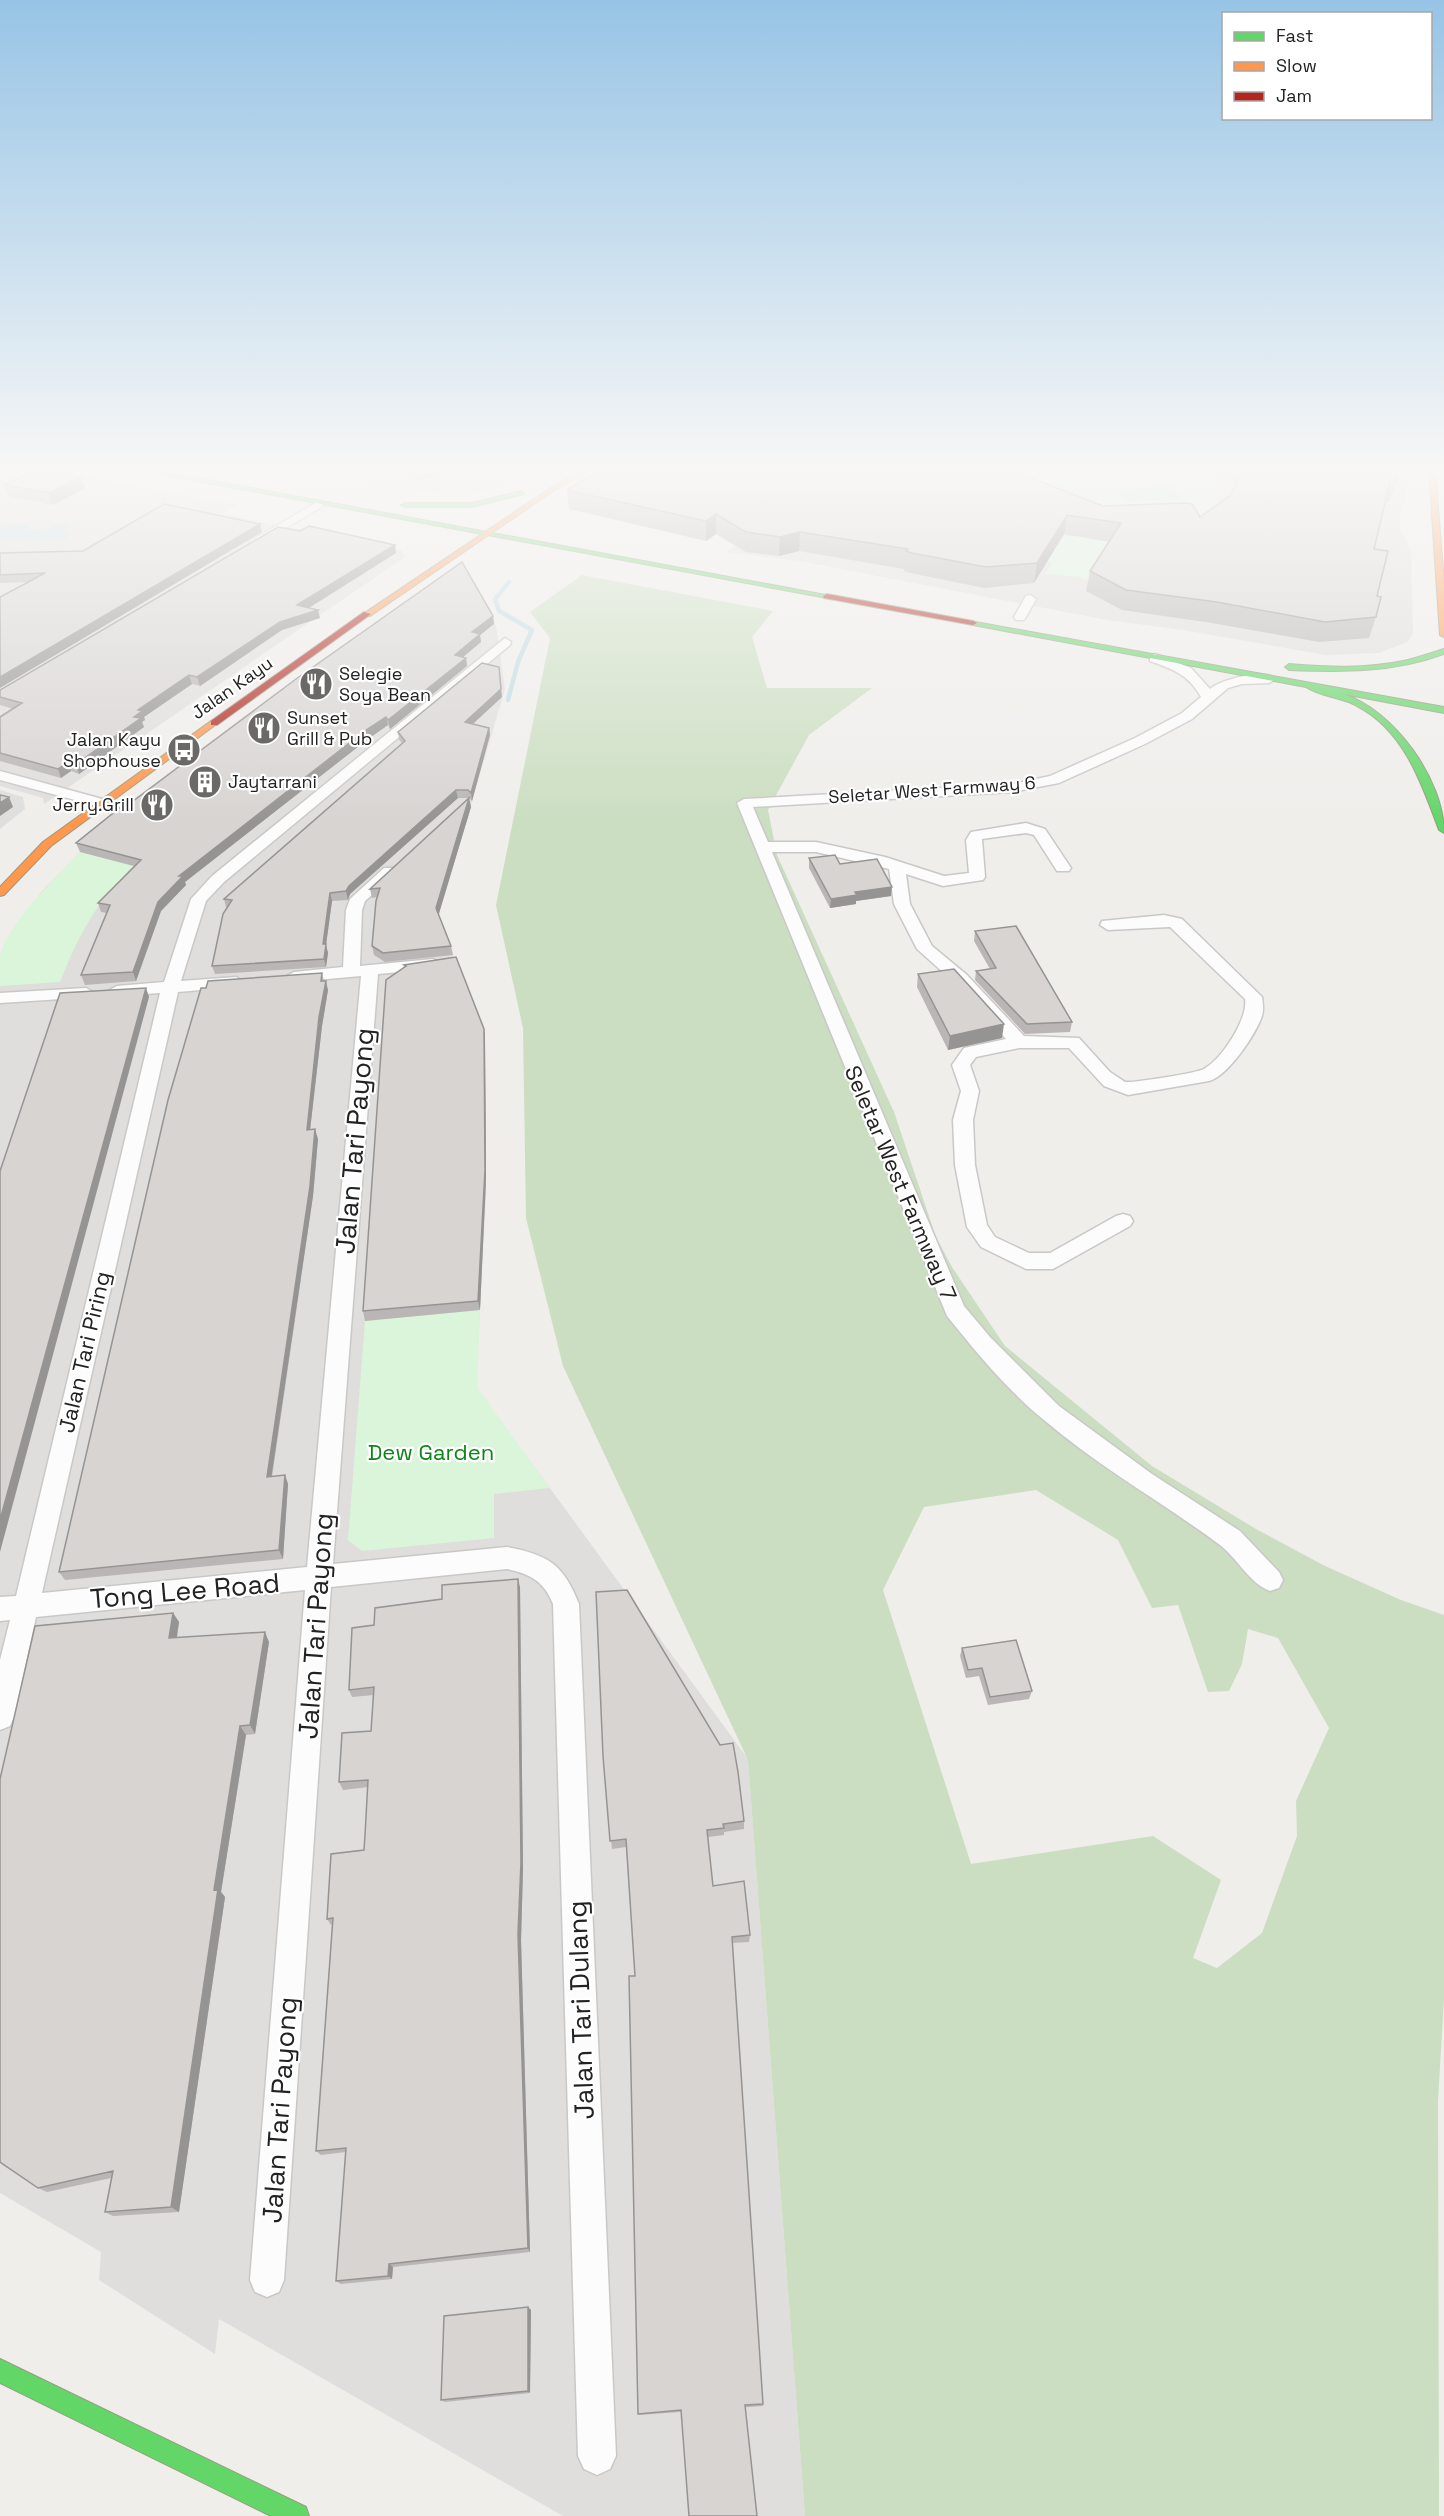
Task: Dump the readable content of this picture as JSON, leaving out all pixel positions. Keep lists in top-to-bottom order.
{
  "streets": {
    "main road": ["Jalan Kayu"],
    "street": [
      "Seletar West Farmway 6",
      "Jalan Tari Payong",
      "Seletar West Farmway 7",
      "Jalan Tari Piring",
      "Tong Lee Road",
      "Jalan Tari Dulang"
    ]
  },
  "crossings": [
    ["Seletar West Farmway 6", "Seletar West Farmway 7"],
    ["Jalan Tari Payong", "Tong Lee Road"],
    ["Jalan Tari Piring", "Tong Lee Road"],
    ["Tong Lee Road", "Jalan Tari Dulang"]
  ],
  "parks": ["Dew Garden"],
  "places": {
    "restaurant": ["Selegie Soya Bean", "Sunset Grill & Pub", "Jerry.Grill"],
    "bus stop": ["Jalan Kayu Shophouse"],
    "building": ["Jaytarrani"]
  },
  "legend": ["Fast", "Slow", "Jam"]
}
